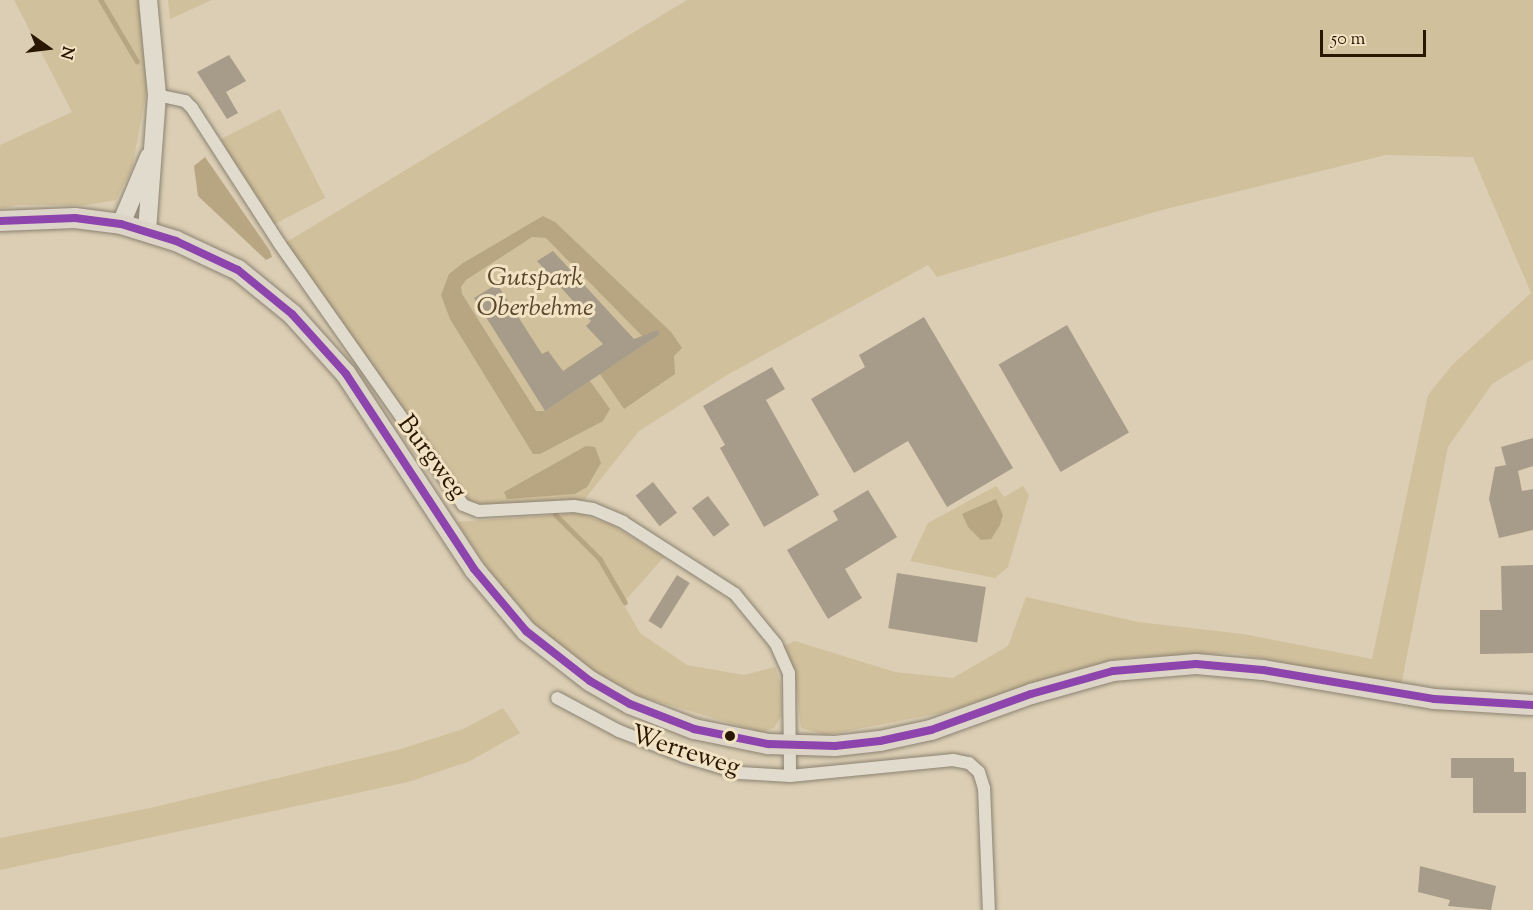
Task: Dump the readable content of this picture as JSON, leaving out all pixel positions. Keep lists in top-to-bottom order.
{
  "streets": {
    "street": ["Burgweg", "Werreweg"]
  },
  "parks": ["Gutspark Oberbehme"],
  "scale_bar": "50 m",
  "north": "right"
}
